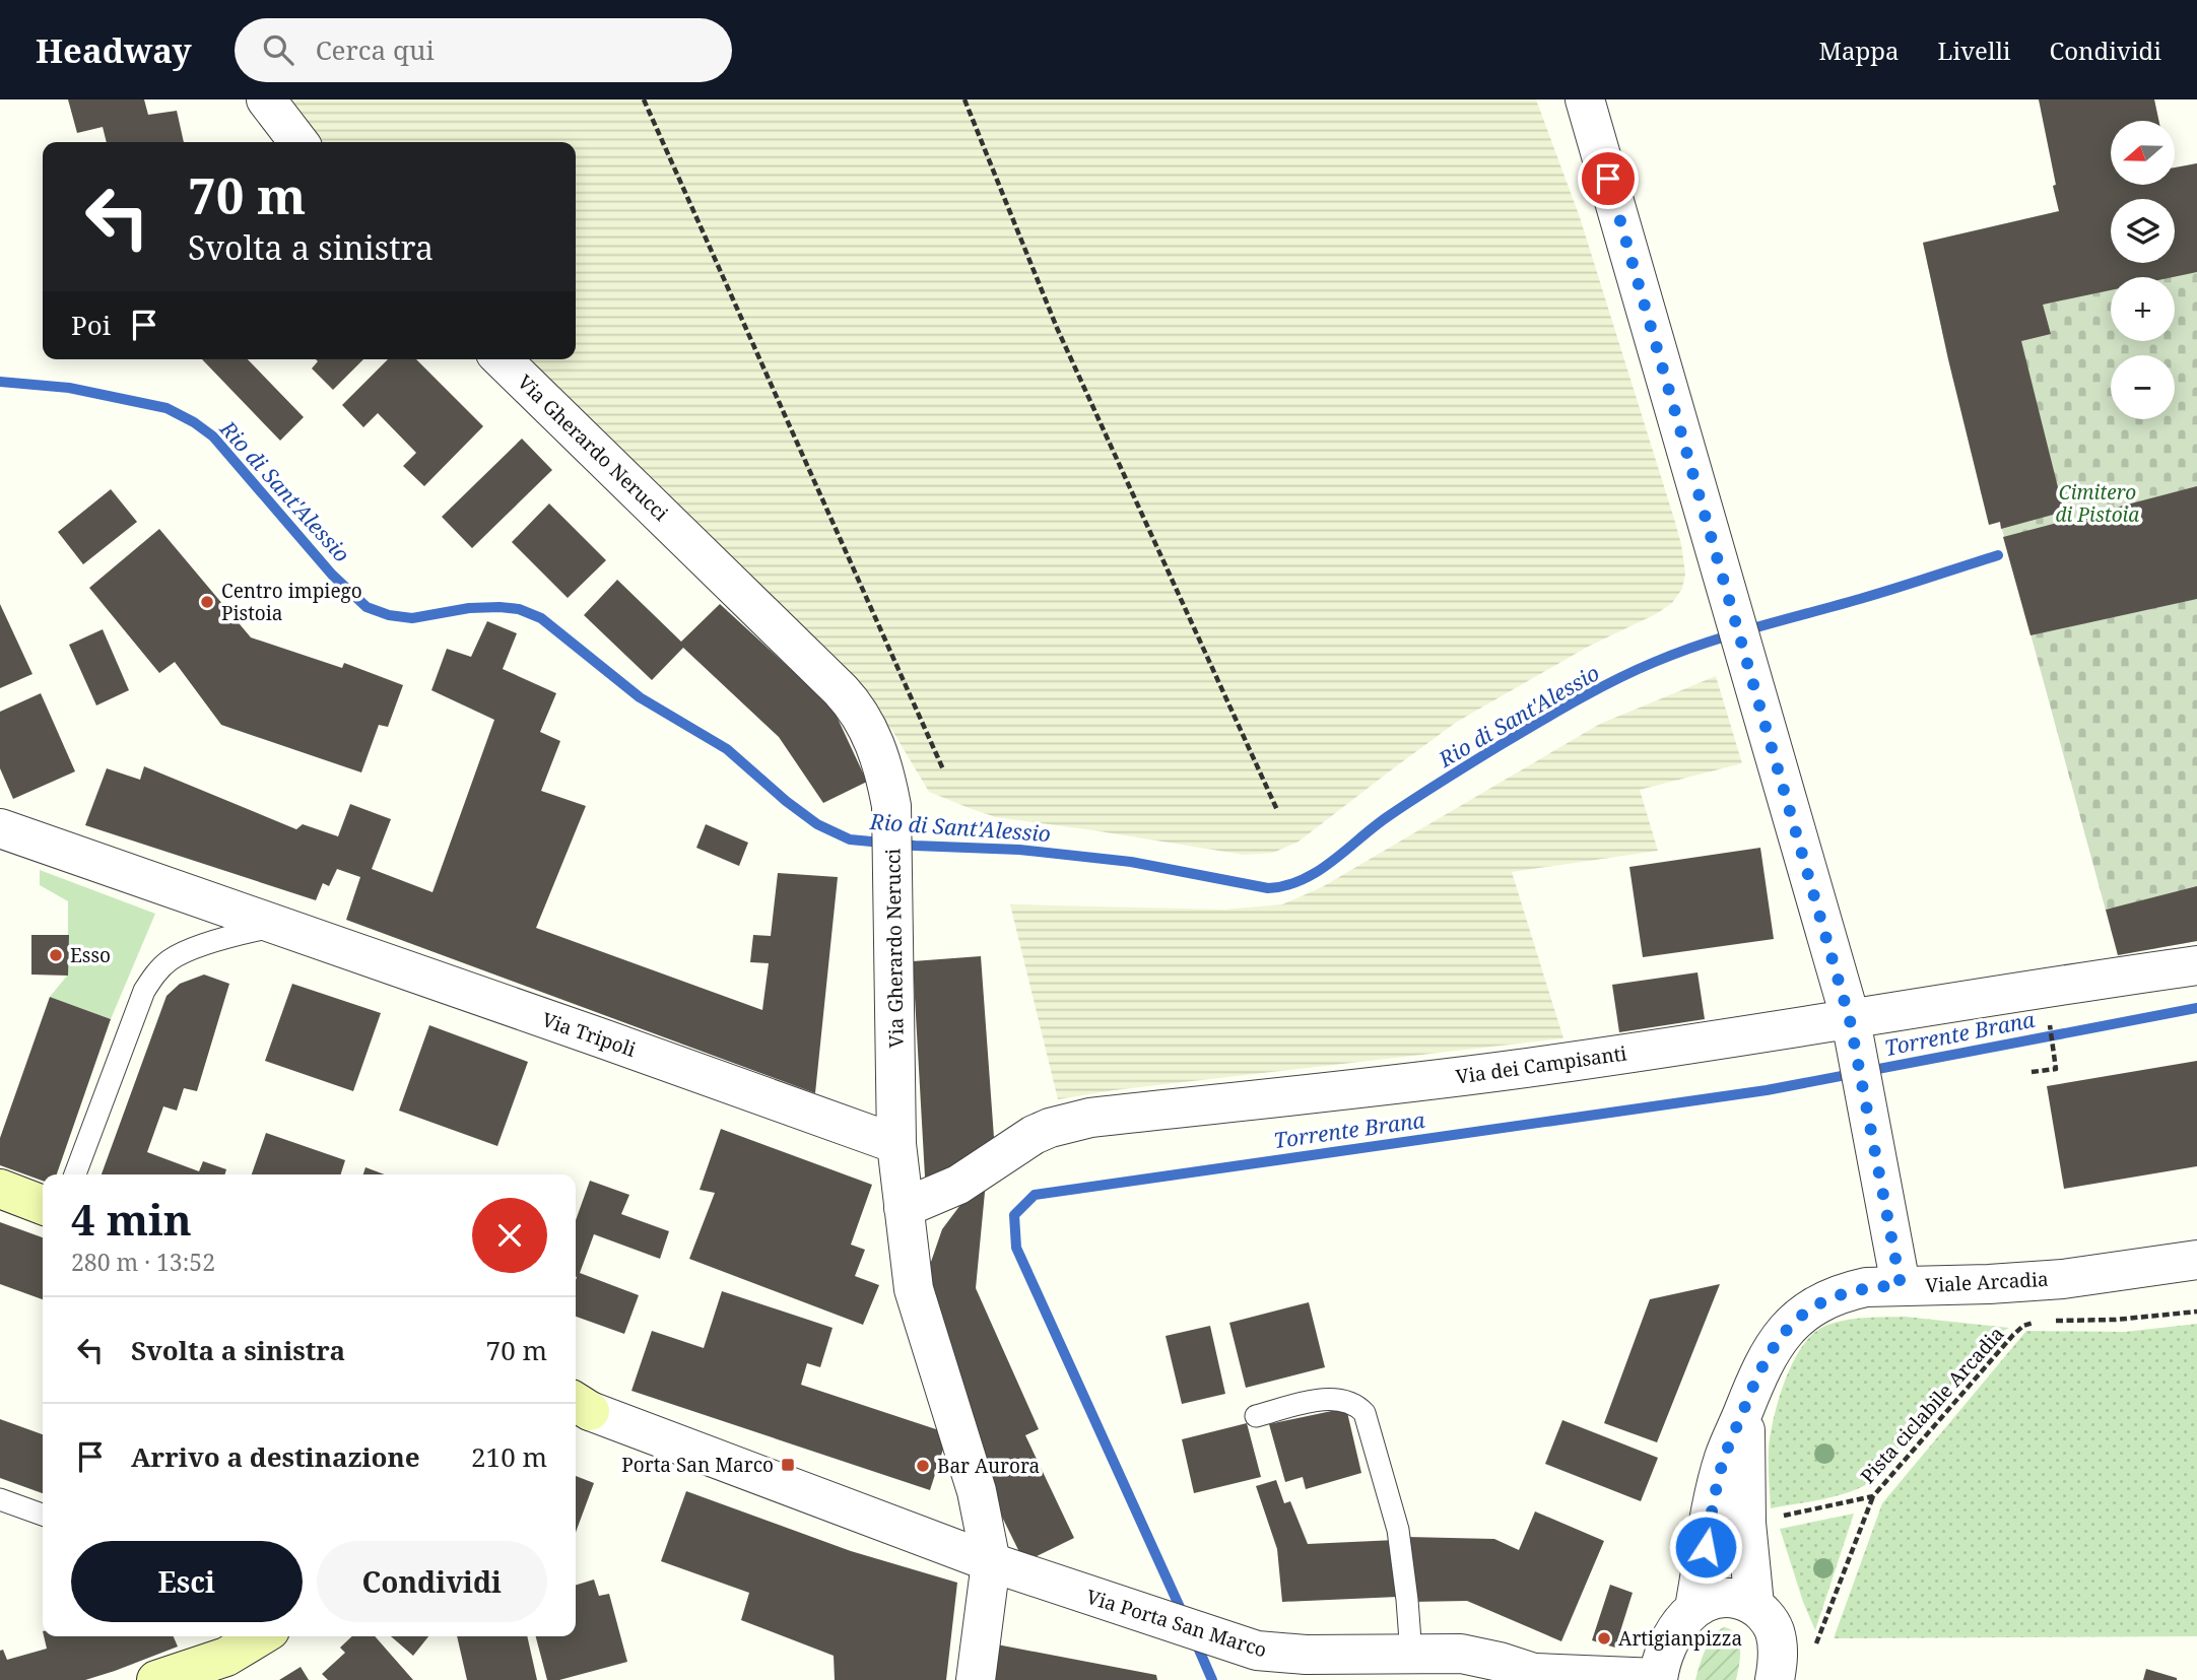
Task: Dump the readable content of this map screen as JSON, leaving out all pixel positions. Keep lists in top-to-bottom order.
{
  "streets": {
    "street": [
      "Via Gherardo Nerucci",
      "Via Tripoli",
      "Via dei Campisanti",
      "Viale Arcadia",
      "Via Porta San Marco"
    ],
    "path": ["Pista ciclabile Arcadia"]
  },
  "crossings": [
    ["Via Gherardo Nerucci", "Via Tripoli"],
    ["Via Gherardo Nerucci", "Via dei Campisanti"],
    ["Via Gherardo Nerucci", "Via Porta San Marco"]
  ],
  "water": ["Rio di Sant'Alessio", "Torrente Brana"],
  "parks": ["Cimitero di Pistoia"],
  "places": {
    "other": [
      "Centro impiego Pistoia",
      "Esso",
      "Bar Aurora",
      "Artigianpizza"
    ],
    "transit": ["Porta San Marco"]
  },
  "north": "left",
  "page": {
    "header": "Headway",
    "search": "Cerca qui",
    "nav": ["Mappa", "Livelli", "Condividi"],
    "map_buttons": ["+", "−"],
    "turn": ["70 m", "Svolta a sinistra"],
    "then": "Poi",
    "heading": ["4 min", "280 m · 13:52"],
    "list": [
      {
        "name": "Svolta a sinistra",
        "value": "70 m"
      },
      {
        "name": "Arrivo a destinazione",
        "value": "210 m"
      }
    ],
    "buttons": ["Esci", "Condividi"]
  }
}
